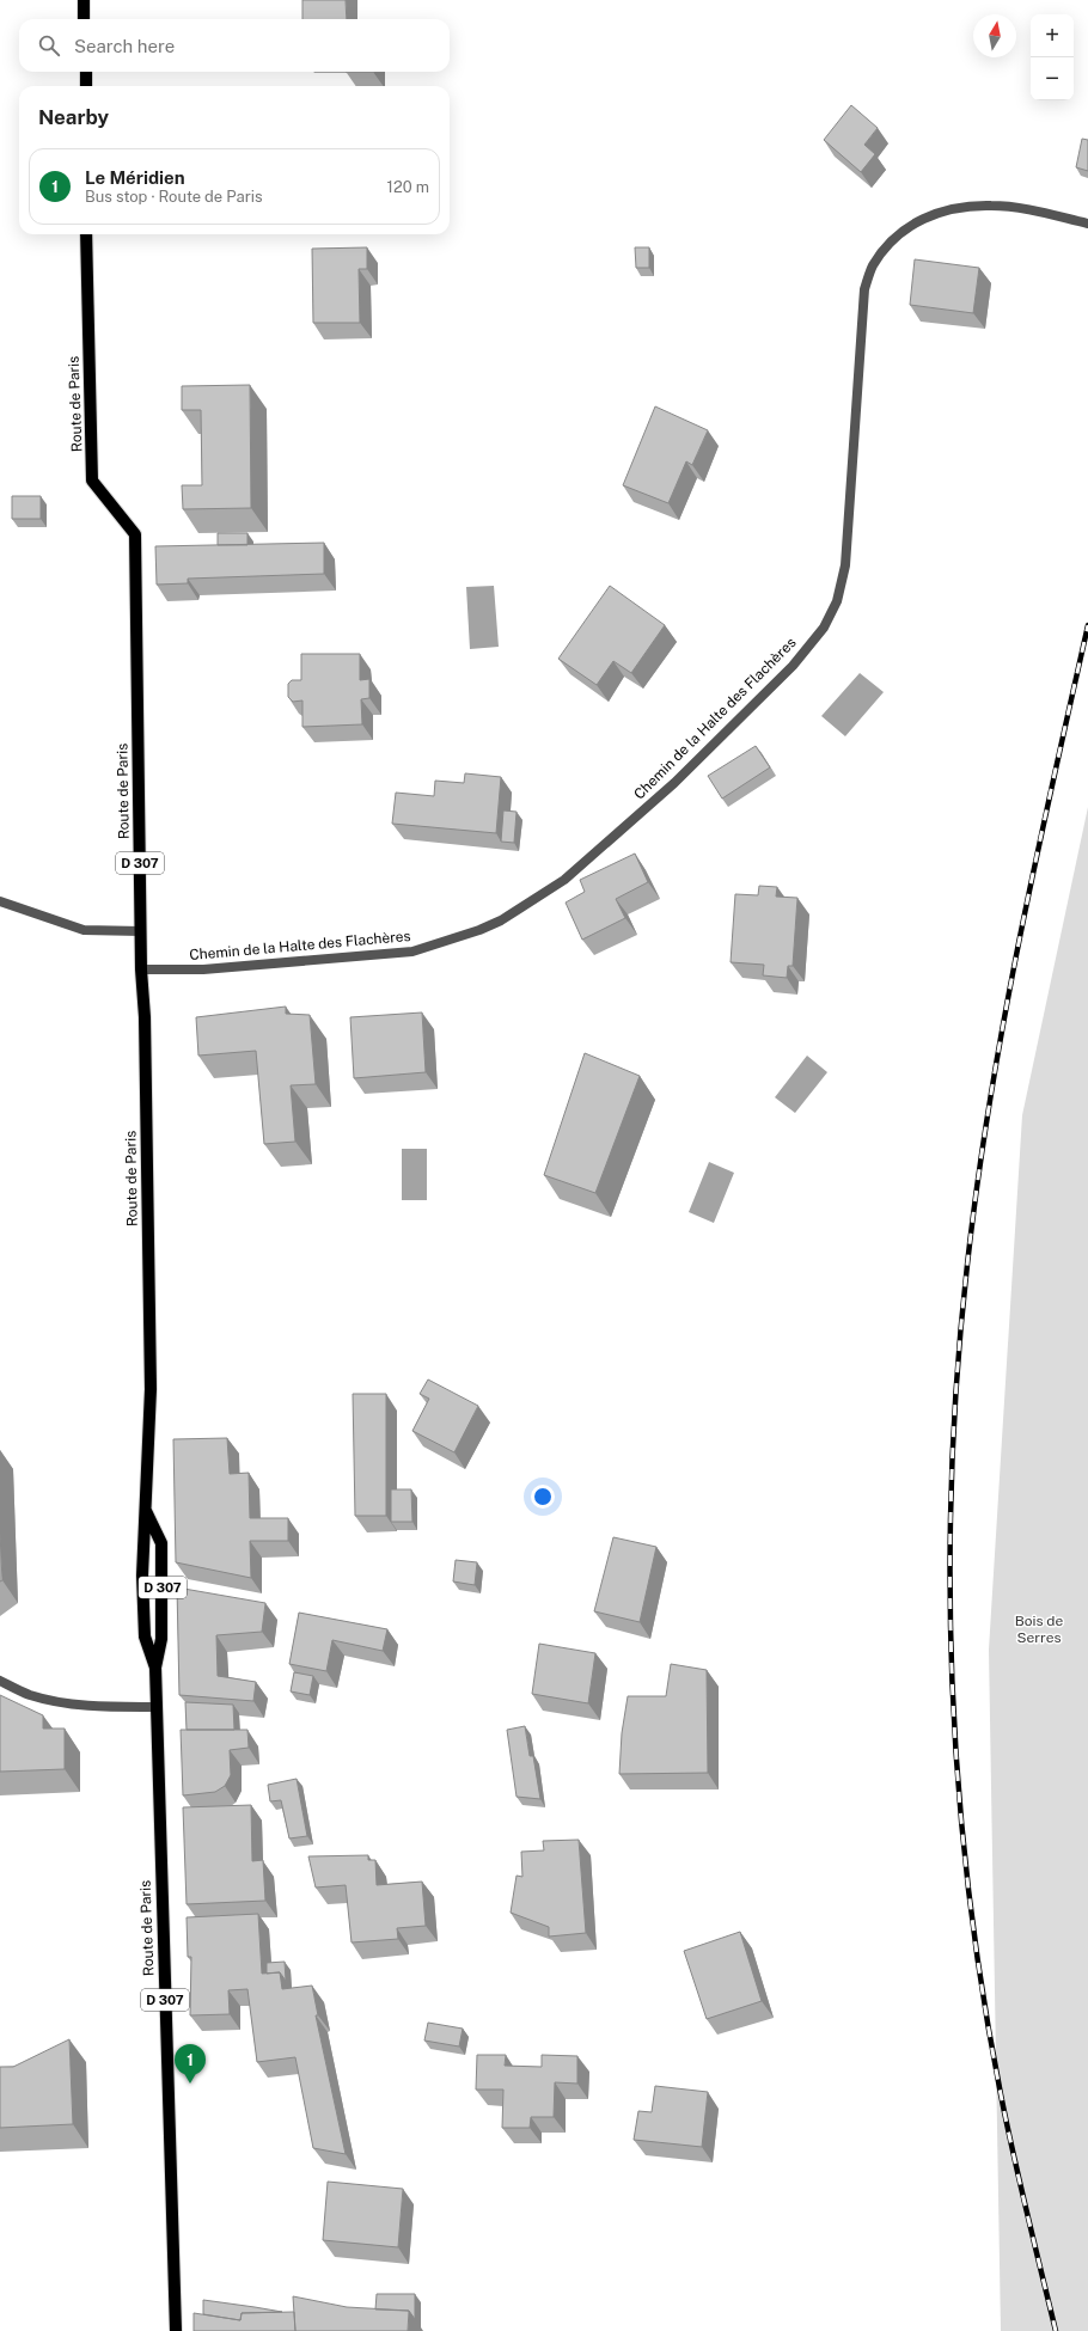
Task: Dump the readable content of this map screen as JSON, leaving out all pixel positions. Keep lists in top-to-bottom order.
{
  "streets": {
    "main road": ["Route de Paris", "D 307"],
    "street": ["Chemin de la Halte des Flachères"]
  },
  "crossings": [
    ["Route de Paris", "Chemin de la Halte des Flachères"]
  ],
  "parks": ["Bois de Serres"],
  "north": "top",
  "page": {
    "map_buttons": ["+", "−"],
    "search": "Search here",
    "heading": "Nearby",
    "list": [
      {
        "mark": "1",
        "name": "Le Méridien",
        "note": "Bus stop · Route de Paris",
        "value": "120 m"
      }
    ],
    "pins": "1"
  }
}
